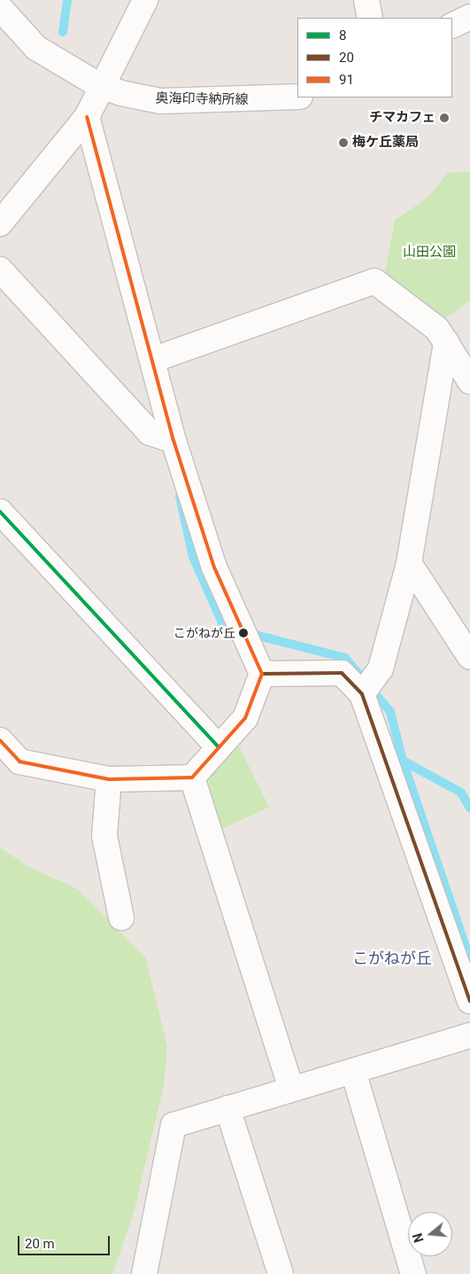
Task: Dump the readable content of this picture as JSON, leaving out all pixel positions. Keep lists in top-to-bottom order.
{
  "streets": {
    "street": ["奥海印寺納所線"]
  },
  "districts": ["こがねが丘"],
  "parks": ["山田公園"],
  "places": ["チマカフェ", "梅ケ丘薬局", "こがねが丘"],
  "lines": ["transit line 91", "transit line 8", "transit line 20"],
  "legend": ["8", "20", "91"],
  "scale_bar": "20 m",
  "north": "left"
}
